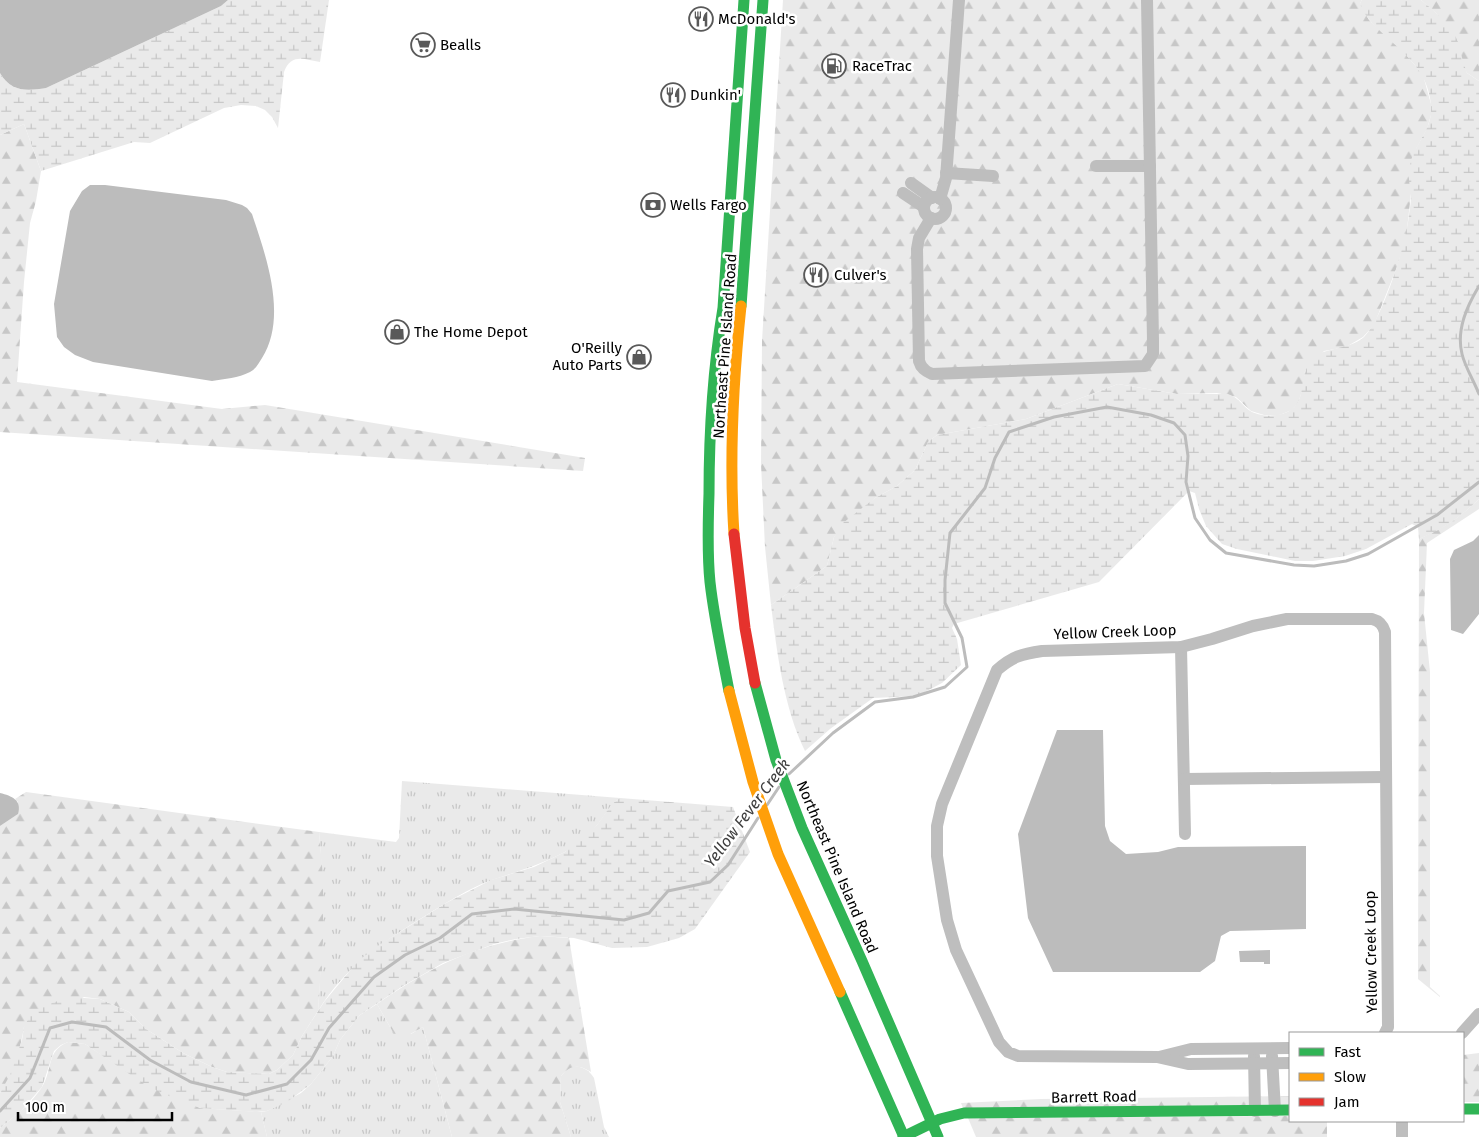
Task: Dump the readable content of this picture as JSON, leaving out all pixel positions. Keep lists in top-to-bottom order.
{
  "streets": {
    "main road": ["Northeast Pine Island Road", "Barrett Road"],
    "street": ["Yellow Creek Loop"]
  },
  "crossings": [
    ["Northeast Pine Island Road", "Barrett Road"]
  ],
  "water": ["Yellow Fever Creek"],
  "places": {
    "restaurant": ["McDonald's", "Dunkin'", "Culver's"],
    "supermarket": ["Bealls"],
    "fuel station": ["RaceTrac"],
    "bank": ["Wells Fargo"],
    "shop": ["The Home Depot", "O'Reilly Auto Parts"]
  },
  "legend": ["Fast", "Slow", "Jam"],
  "scale_bar": "100 m"
}
